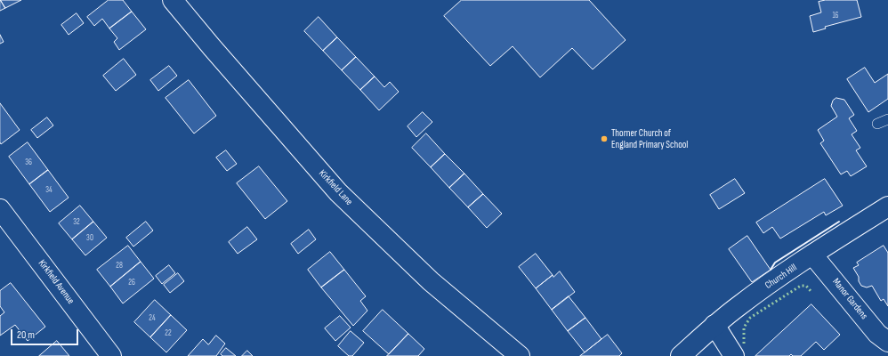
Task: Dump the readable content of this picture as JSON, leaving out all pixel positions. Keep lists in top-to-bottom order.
{
  "streets": {
    "street": [
      "Kirkfield Lane",
      "Church Hill",
      "Kirkfield Avenue",
      "Manor Gardens"
    ]
  },
  "crossings": [
    ["Church Hill", "Manor Gardens"]
  ],
  "places": ["Thorner Church of England Primary School"],
  "house_numbers": [
    "16",
    "36",
    "34",
    "32",
    "30",
    "28",
    "26",
    "24",
    "22"
  ],
  "scale_bar": "20 m"
}
